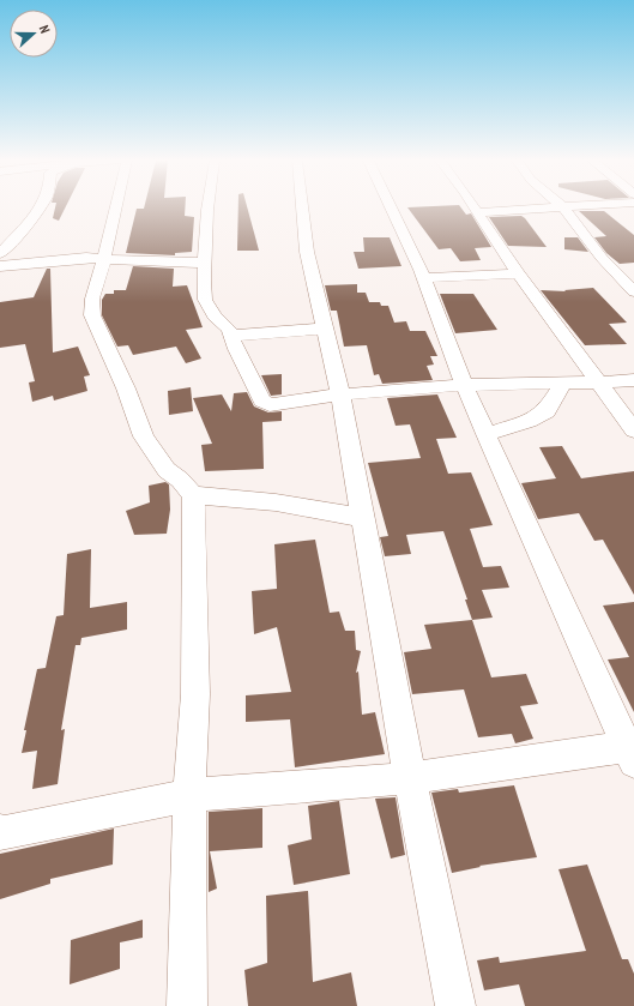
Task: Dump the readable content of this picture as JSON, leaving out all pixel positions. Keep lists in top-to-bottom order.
{
  "north": "right"
}
